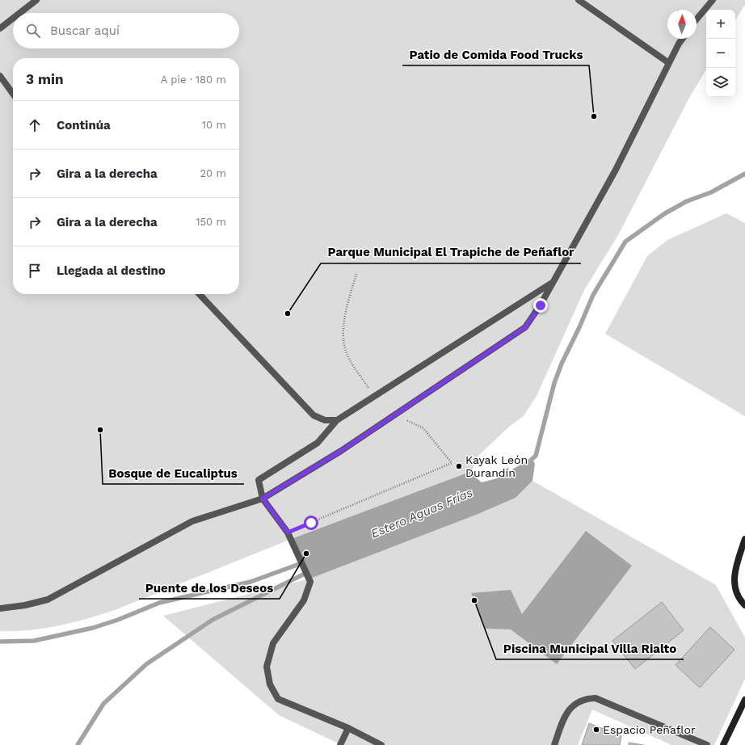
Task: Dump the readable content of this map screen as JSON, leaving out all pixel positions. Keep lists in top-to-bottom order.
{
  "water": ["Estero Aguas Frías"],
  "places": [
    "Patio de Comida Food Trucks",
    "Parque Municipal El Trapiche de Peñaflor",
    "Bosque de Eucaliptus",
    "Kayak León Durandín",
    "Puente de los Deseos",
    "Piscina Municipal Villa Rialto",
    "Espacio Peñaflor"
  ],
  "north": "top",
  "page": {
    "map_buttons": ["+", "−"],
    "search": "Buscar aquí",
    "heading": ["3 min", "A pie · 180 m"],
    "list": [
      ["Continúa", "10 m"],
      ["Gira a la derecha", "20 m"],
      ["Gira a la derecha", "150 m"],
      "Llegada al destino"
    ]
  }
}
